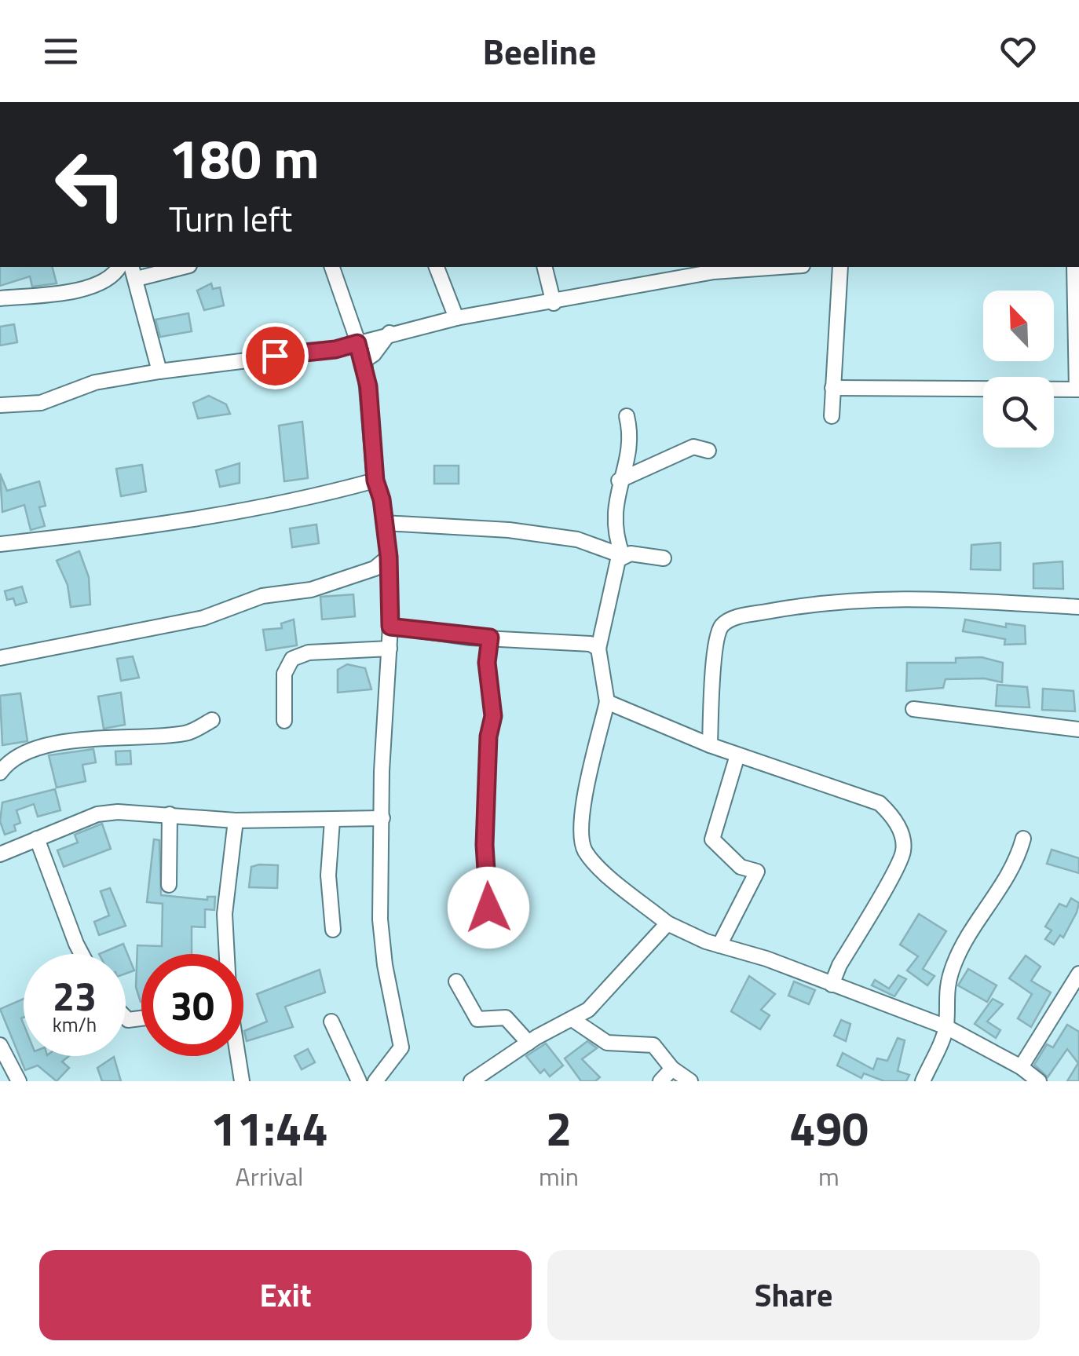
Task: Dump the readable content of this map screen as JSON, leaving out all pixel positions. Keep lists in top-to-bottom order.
{
  "north": "top left",
  "page": {
    "header": "Beeline",
    "turn": ["180 m", "Turn left"],
    "speed": "23 km/h",
    "limit": "30",
    "eta": [
      "11:44",
      "Arrival",
      "2",
      "min",
      "490",
      "m"
    ],
    "buttons": ["Exit", "Share"]
  }
}
